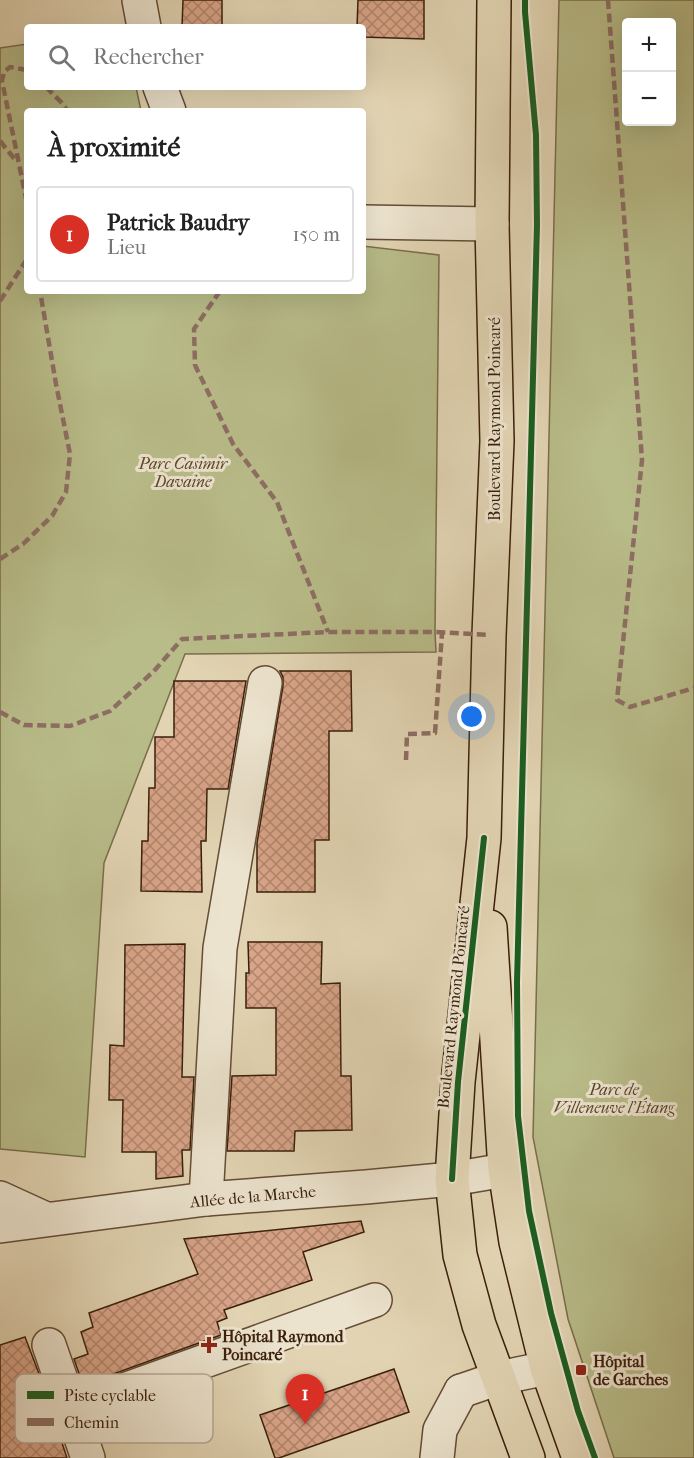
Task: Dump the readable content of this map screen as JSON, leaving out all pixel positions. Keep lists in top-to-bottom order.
{
  "streets": {
    "main road": ["Boulevard Raymond Poincaré"],
    "street": ["Allée de la Marche"]
  },
  "crossings": [
    ["Boulevard Raymond Poincaré", "Allée de la Marche"]
  ],
  "parks": ["Parc Casimir Davaine", "Parc de Villeneuve l'Étang"],
  "places": {
    "health": ["Hôpital Raymond Poincaré"],
    "transit": ["Hôpital de Garches"]
  },
  "legend": ["Piste cyclable", "Chemin"],
  "page": {
    "map_buttons": ["+", "−"],
    "search": "Rechercher",
    "heading": "À proximité",
    "list": [
      {
        "mark": "1",
        "name": "Patrick Baudry",
        "note": "Lieu",
        "value": "150 m"
      }
    ],
    "pins": "1"
  }
}
